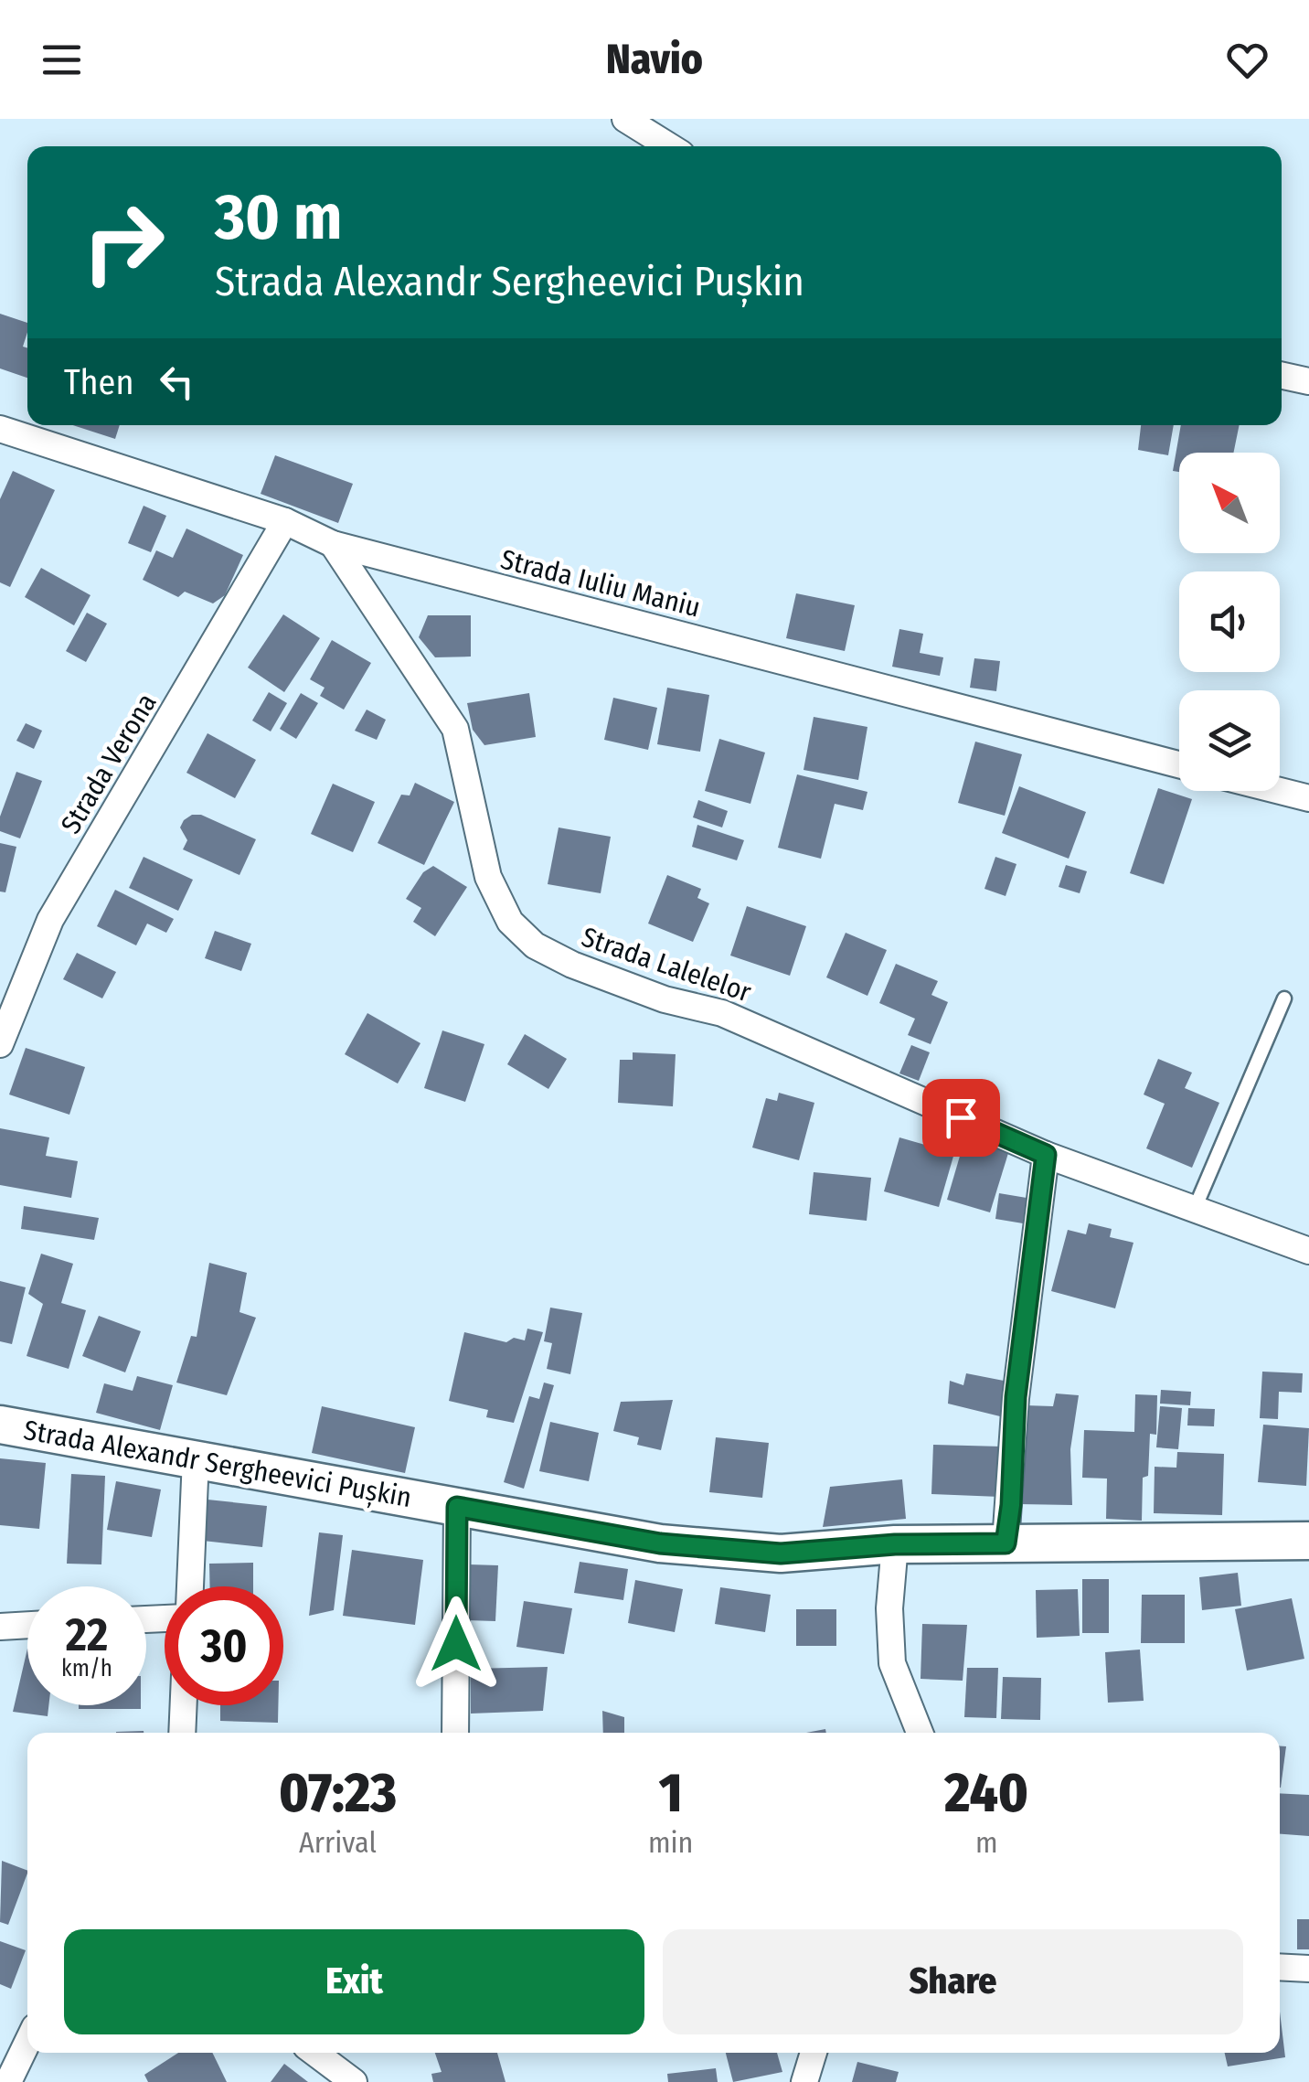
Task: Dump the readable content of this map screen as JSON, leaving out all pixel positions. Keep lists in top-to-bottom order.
{
  "streets": {
    "street": [
      "Strada Iuliu Maniu",
      "Strada Verona",
      "Strada Lalelelor",
      "Strada Alexandr Sergheevici Pușkin"
    ]
  },
  "crossings": [
    ["Strada Iuliu Maniu", "Strada Verona"],
    ["Strada Iuliu Maniu", "Strada Lalelelor"]
  ],
  "north": "top left",
  "page": {
    "header": "Navio",
    "turn": ["30 m", "Strada Alexandr Sergheevici Pușkin"],
    "then": "Then",
    "speed": "22 km/h",
    "limit": "30",
    "eta": [
      "07:23",
      "Arrival",
      "1",
      "min",
      "240",
      "m"
    ],
    "buttons": ["Exit", "Share"]
  }
}
